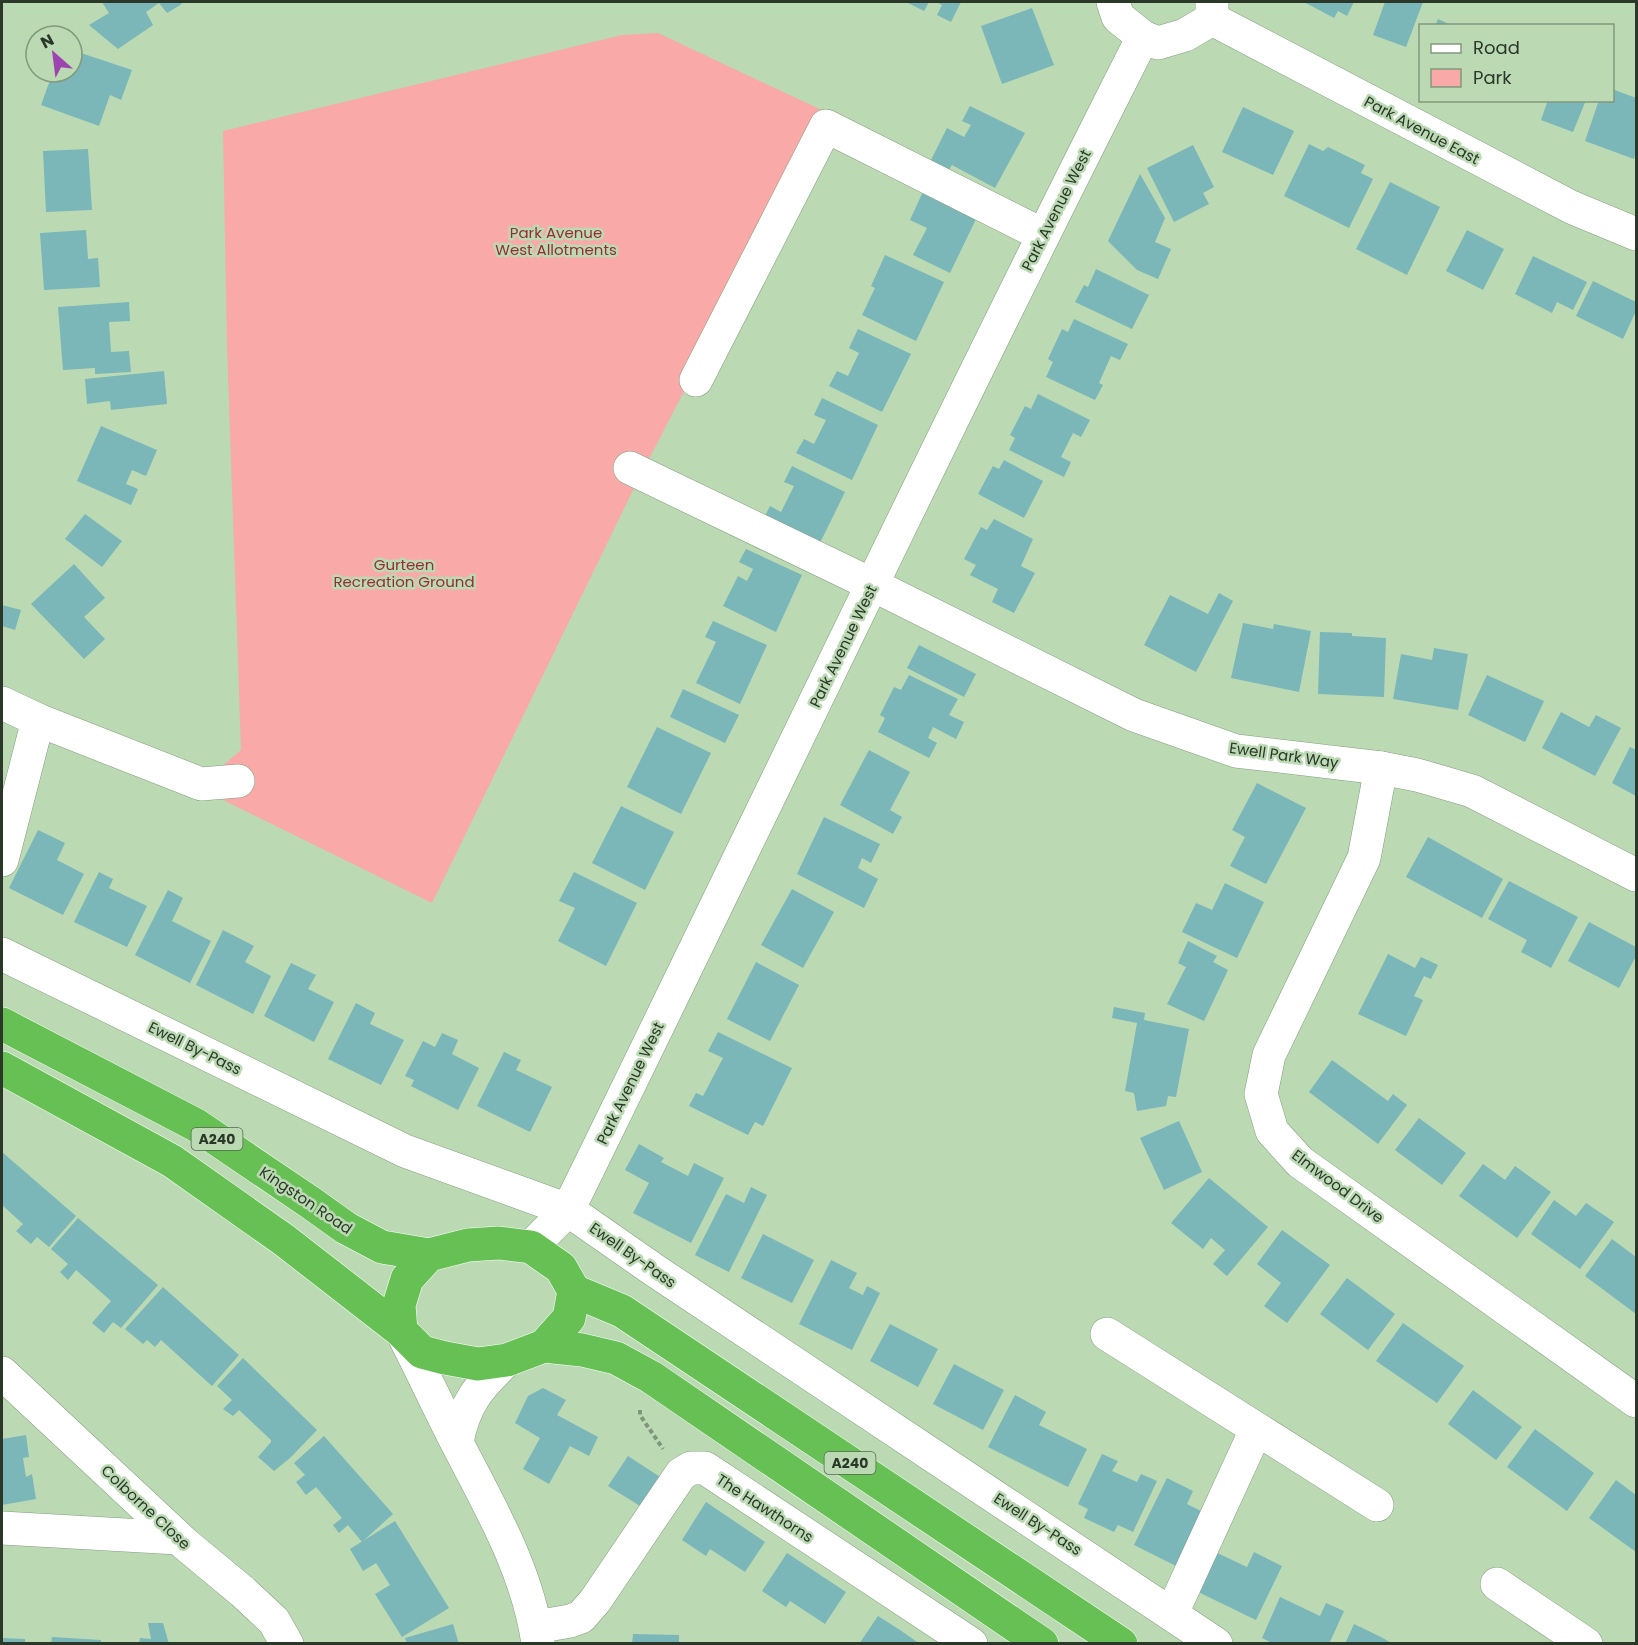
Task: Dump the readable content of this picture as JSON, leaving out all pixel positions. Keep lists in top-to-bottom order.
{
  "streets": {
    "highway": ["A240", "Kingston Road"],
    "street": [
      "Park Avenue East",
      "Park Avenue West",
      "Ewell Park Way",
      "Ewell By-Pass",
      "Elmwood Drive",
      "Colborne Close",
      "The Hawthorns"
    ]
  },
  "crossings": [
    ["Park Avenue West", "Ewell Park Way"],
    ["Park Avenue West", "Ewell By-Pass"],
    ["Park Avenue West", "A240"],
    ["Park Avenue West", "Kingston Road"],
    ["Ewell Park Way", "Elmwood Drive"],
    ["A240", "Kingston Road"]
  ],
  "parks": ["Park Avenue West Allotments", "Gurteen Recreation Ground"],
  "legend": ["Road", "Park"],
  "north": "top left"
}
